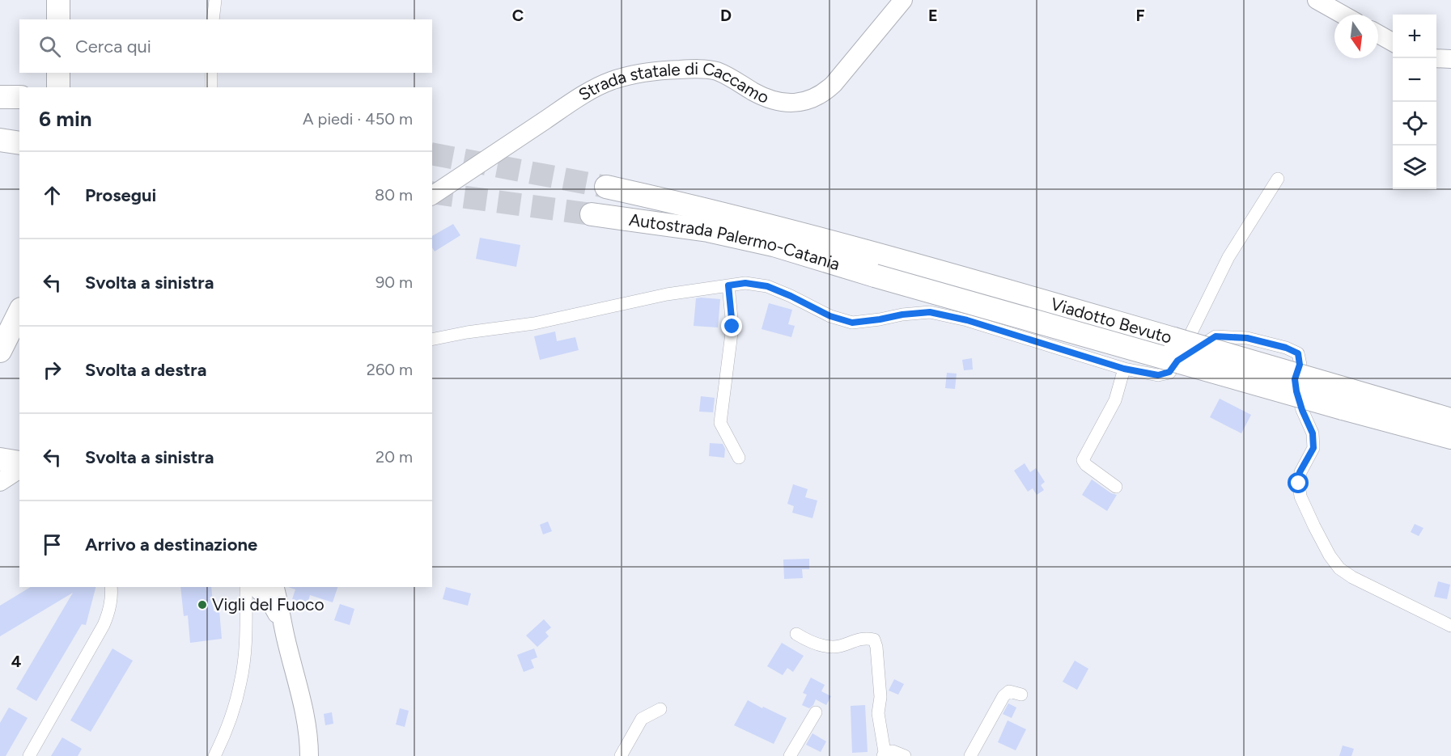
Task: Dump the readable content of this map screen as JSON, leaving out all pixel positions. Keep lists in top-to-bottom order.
{
  "streets": {
    "highway": ["Autostrada Palermo-Catania", "Viadotto Bevuto"],
    "main road": ["Strada statale di Caccamo"]
  },
  "crossings": [
    ["Autostrada Palermo-Catania", "Viadotto Bevuto"]
  ],
  "places": ["Vigli del Fuoco"],
  "north": "bottom",
  "page": {
    "map_buttons": ["+", "−"],
    "search": "Cerca qui",
    "heading": ["6 min", "A piedi · 450 m"],
    "list": [
      ["Prosegui", "80 m"],
      ["Svolta a sinistra", "90 m"],
      ["Svolta a destra", "260 m"],
      ["Svolta a sinistra", "20 m"],
      "Arrivo a destinazione"
    ]
  },
  "grid": {
    "columns": [
      "C",
      "D",
      "E",
      "F"
    ],
    "rows": ["4"]
  }
}
